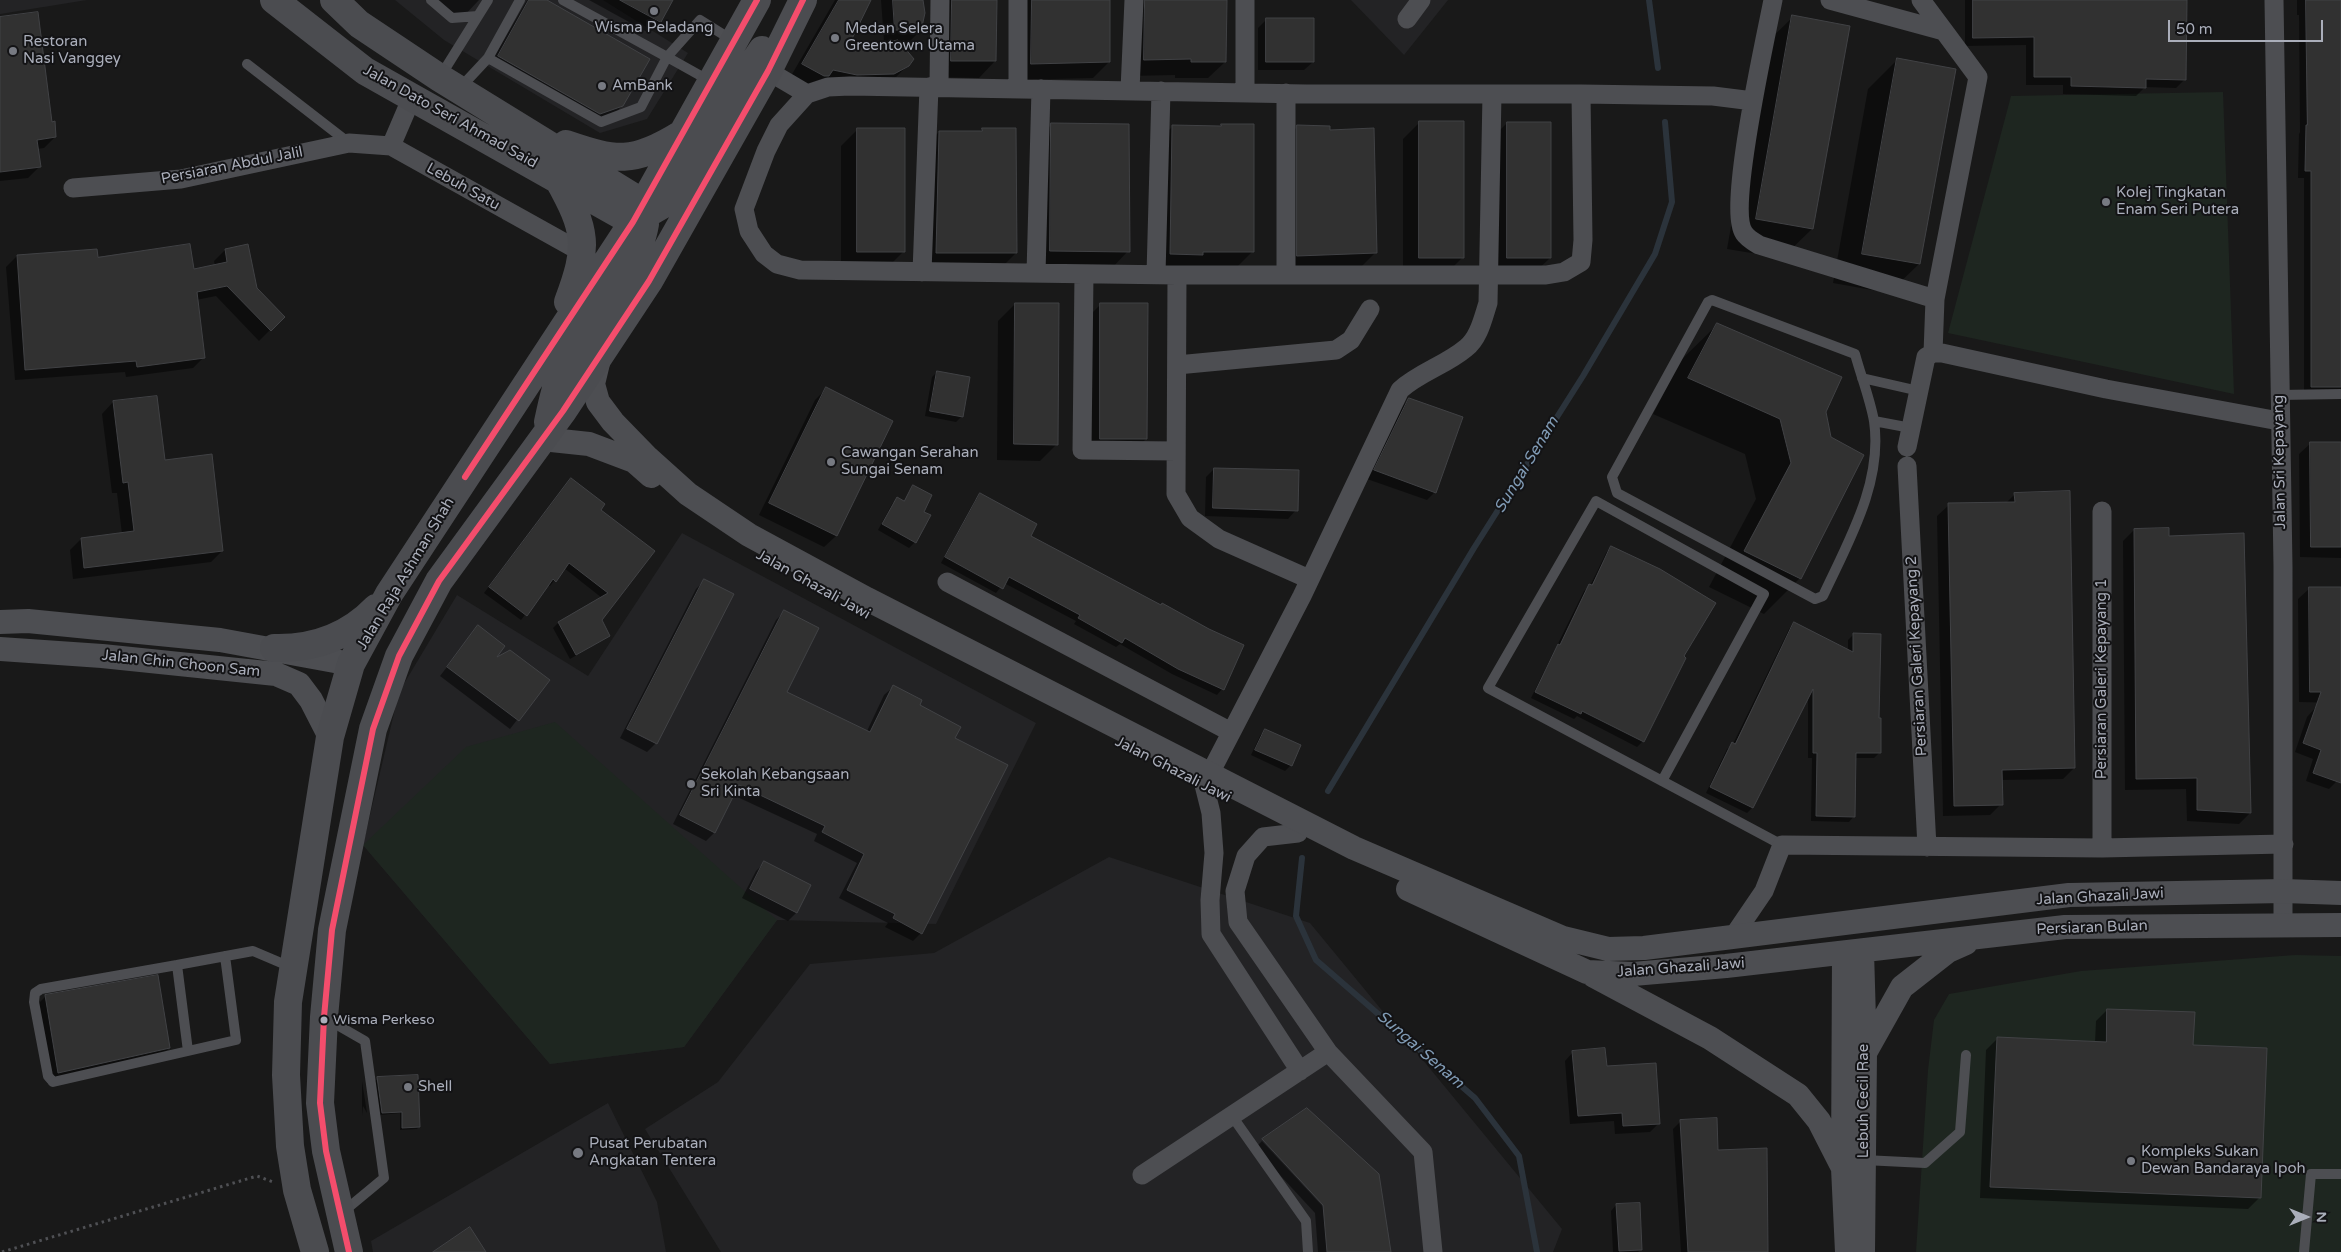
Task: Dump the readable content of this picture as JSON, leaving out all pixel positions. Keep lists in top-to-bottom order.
{
  "streets": {
    "main road": ["Jalan Dato Seri Ahmad Said", "Jalan Raja Ashman Shah"],
    "street": [
      "Persiaran Abdul Jalil",
      "Lebuh Satu",
      "Jalan Sri Kepayang",
      "Jalan Ghazali Jawi",
      "Persiaran Galeri Kepayang 2",
      "Jalan Chin Choon Sam",
      "Persiaran Galeri Kepayang 1",
      "Persiaran Bulan",
      "Lebuh Cecil Rae"
    ]
  },
  "crossings": [
    ["Jalan Dato Seri Ahmad Said", "Jalan Raja Ashman Shah"],
    ["Persiaran Abdul Jalil", "Lebuh Satu"],
    ["Jalan Sri Kepayang", "Jalan Ghazali Jawi"],
    ["Jalan Sri Kepayang", "Persiaran Bulan"],
    ["Jalan Raja Ashman Shah", "Jalan Chin Choon Sam"],
    ["Jalan Ghazali Jawi", "Persiaran Bulan"],
    ["Jalan Ghazali Jawi", "Lebuh Cecil Rae"],
    ["Persiaran Bulan", "Lebuh Cecil Rae"]
  ],
  "water": ["Sungai Senam"],
  "places": [
    "Wisma Peladang",
    "Medan Selera Greentown Utama",
    "Restoran Nasi Vanggey",
    "AmBank",
    "Kolej Tingkatan Enam Seri Putera",
    "Cawangan Serahan Sungai Senam",
    "Sekolah Kebangsaan Sri Kinta",
    "Wisma Perkeso",
    "Shell",
    "Pusat Perubatan Angkatan Tentera",
    "Kompleks Sukan Dewan Bandaraya Ipoh"
  ],
  "scale_bar": "50 m",
  "north": "right"
}
